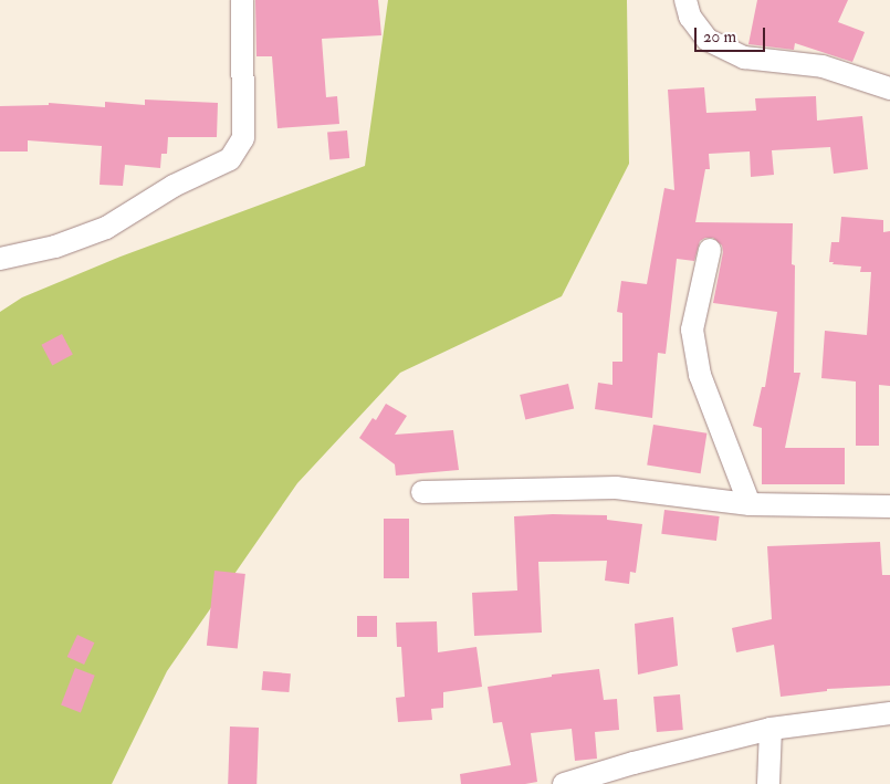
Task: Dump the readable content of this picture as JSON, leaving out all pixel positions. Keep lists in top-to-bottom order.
{
  "scale_bar": "20 m"
}
